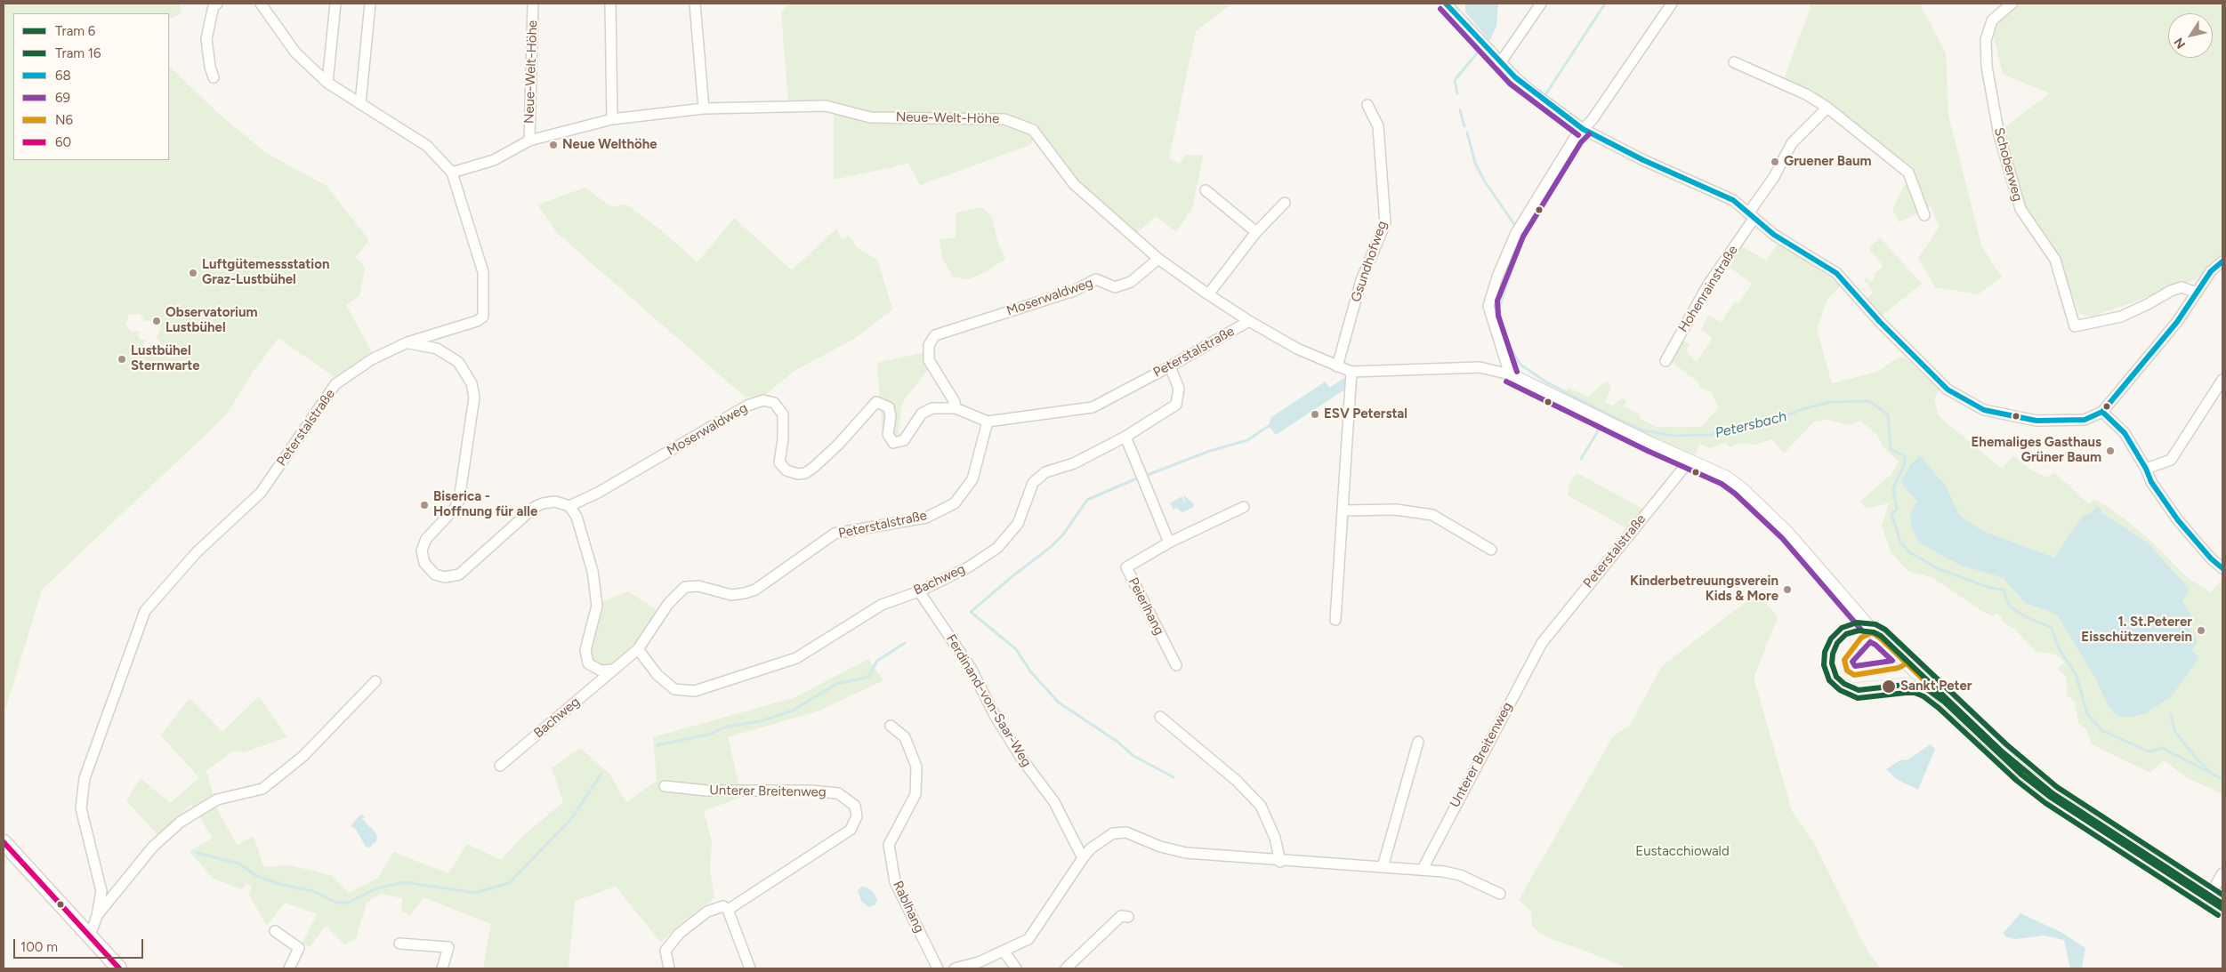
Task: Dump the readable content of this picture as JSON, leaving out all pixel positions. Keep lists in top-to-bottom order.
{
  "streets": {
    "street": [
      "Neue-Welt-Höhe",
      "Schoberweg",
      "Gsundhofweg",
      "Hohenrainstraße",
      "Moserwaldweg",
      "Peterstalstraße",
      "Bachweg",
      "Peierlhang",
      "Ferdinand-von-Saar-Weg",
      "Unterer Breitenweg",
      "Rablhang"
    ]
  },
  "crossings": [
    ["Neue-Welt-Höhe", "Moserwaldweg"],
    ["Neue-Welt-Höhe", "Peterstalstraße"],
    ["Gsundhofweg", "Peterstalstraße"],
    ["Moserwaldweg", "Peterstalstraße"],
    ["Peterstalstraße", "Bachweg"],
    ["Peterstalstraße", "Unterer Breitenweg"],
    ["Bachweg", "Ferdinand-von-Saar-Weg"]
  ],
  "water": ["Petersbach"],
  "parks": ["Eustacchiowald"],
  "places": [
    "Neue Welthöhe",
    "Gruener Baum",
    "Luftgütemessstation Graz-Lustbühel",
    "Observatorium Lustbühel",
    "Lustbühel Sternwarte",
    "ESV Peterstal",
    "Ehemaliges Gasthaus Grüner Baum",
    "Biserica - Hoffnung für alle",
    "Kinderbetreuungsverein Kids & More",
    "1. St.Peterer Eisschützenverein",
    "Sankt Peter"
  ],
  "lines": [
    "transit line 68",
    "transit line 69",
    "tram line 16",
    "tram line 6",
    "transit line N6",
    "transit line 60"
  ],
  "legend": [
    "Tram 6",
    "Tram 16",
    "68",
    "69",
    "N6",
    "60"
  ],
  "scale_bar": "100 m",
  "north": "bottom left"
}
